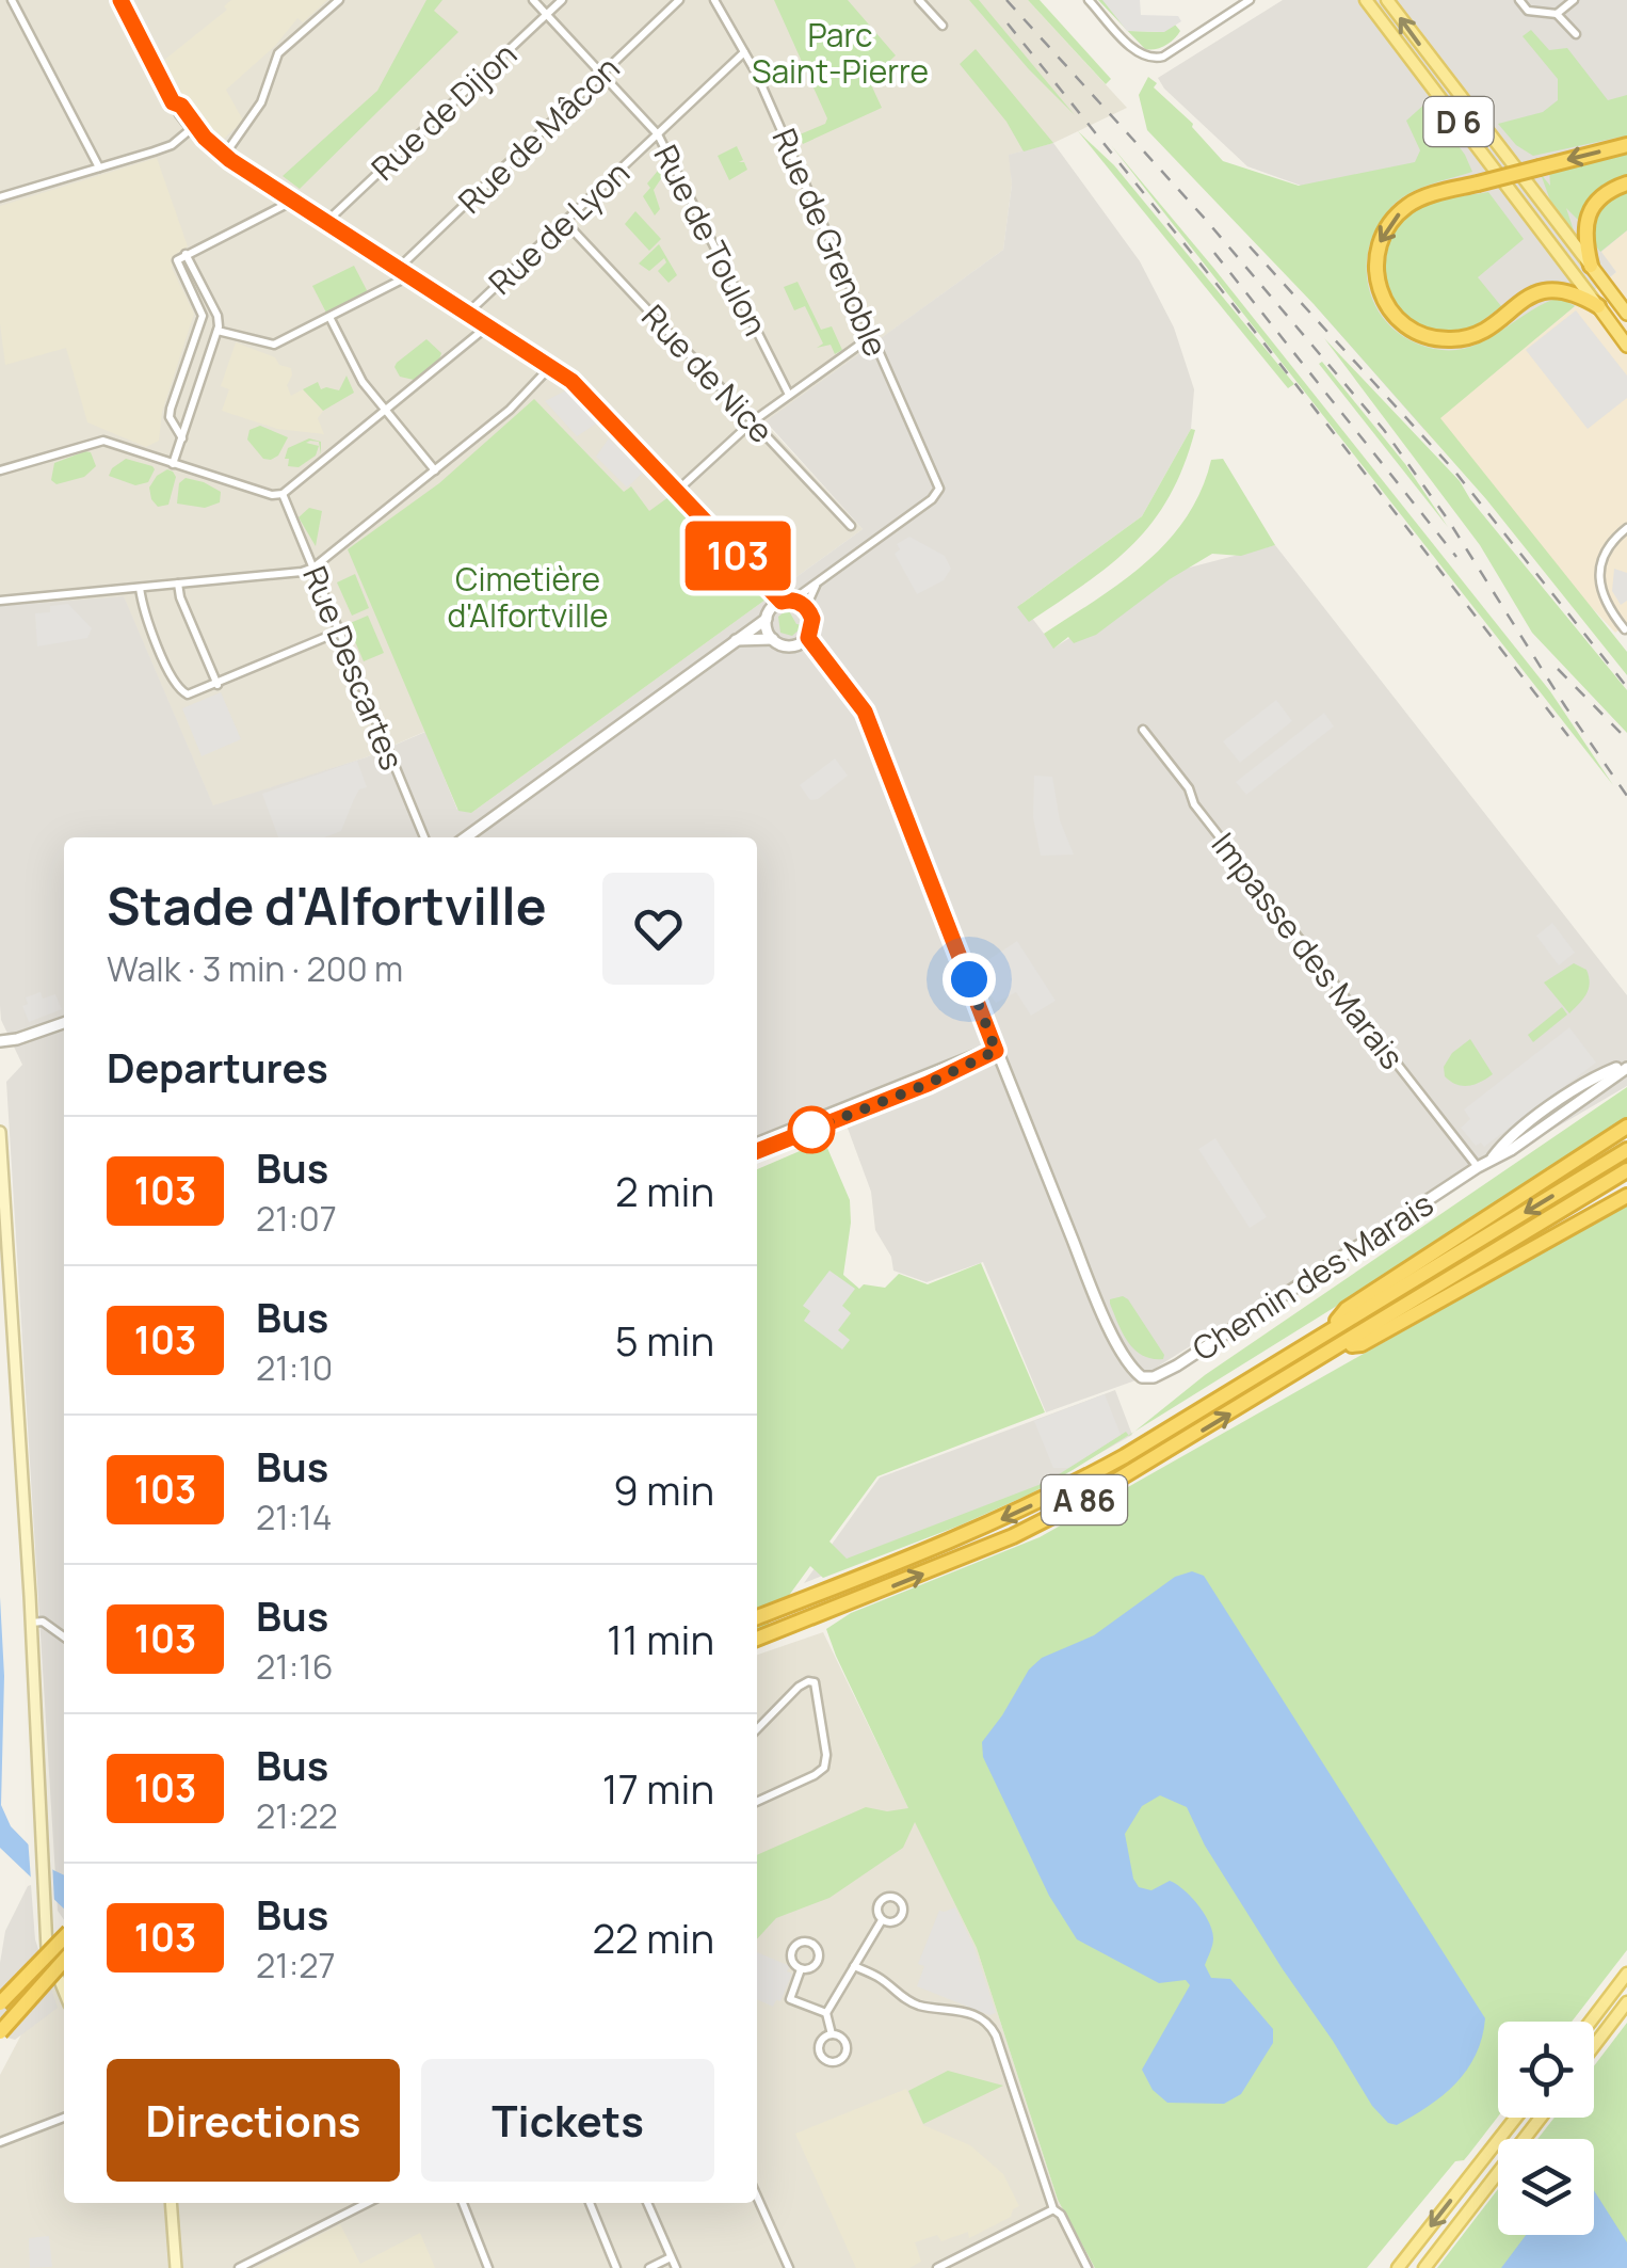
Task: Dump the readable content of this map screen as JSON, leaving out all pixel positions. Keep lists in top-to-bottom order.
{
  "streets": {
    "highway": ["A 86"],
    "main road": ["D 6"],
    "street": [
      "Rue de Dijon",
      "Rue de Mâcon",
      "Rue de Lyon",
      "Rue de Toulon",
      "Rue de Grenoble",
      "Rue de Nice",
      "Rue Descartes",
      "Impasse des Marais",
      "Chemin des Marais"
    ]
  },
  "crossings": [
    ["Rue de Dijon", "Rue de Toulon"],
    ["Rue de Mâcon", "Rue de Toulon"],
    ["Rue de Lyon", "Rue de Toulon"],
    ["Rue de Lyon", "Rue de Grenoble"],
    ["Rue de Lyon", "Rue de Nice"],
    ["Impasse des Marais", "Chemin des Marais"]
  ],
  "parks": ["Parc Saint-Pierre", "Cimetière d'Alfortville"],
  "lines": ["bus line 103"],
  "page": {
    "on_map": "103",
    "heading": [
      ["Stade d'Alfortville", "Walk · 3 min · 200 m"],
      "Departures"
    ],
    "list": [
      {
        "mark": "103",
        "name": "Bus",
        "note": "21:07",
        "value": "2 min"
      },
      {
        "mark": "103",
        "name": "Bus",
        "note": "21:10",
        "value": "5 min"
      },
      {
        "mark": "103",
        "name": "Bus",
        "note": "21:14",
        "value": "9 min"
      },
      {
        "mark": "103",
        "name": "Bus",
        "note": "21:16",
        "value": "11 min"
      },
      {
        "mark": "103",
        "name": "Bus",
        "note": "21:22",
        "value": "17 min"
      },
      {
        "mark": "103",
        "name": "Bus",
        "note": "21:27",
        "value": "22 min"
      }
    ],
    "buttons": ["Directions", "Tickets"]
  }
}
